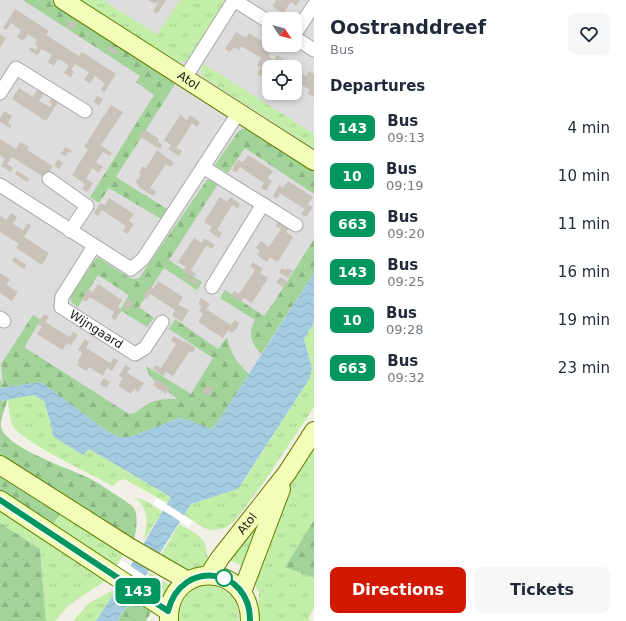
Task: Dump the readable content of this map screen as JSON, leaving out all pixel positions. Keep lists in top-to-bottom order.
{
  "streets": {
    "street": ["Atol", "Wijngaard"]
  },
  "lines": ["bus line 143"],
  "north": "bottom right",
  "page": {
    "on_map": "143",
    "heading": [
      ["Oostranddreef", "Bus"],
      "Departures"
    ],
    "list": [
      {
        "mark": "143",
        "name": "Bus",
        "note": "09:13",
        "value": "4 min"
      },
      {
        "mark": "10",
        "name": "Bus",
        "note": "09:19",
        "value": "10 min"
      },
      {
        "mark": "663",
        "name": "Bus",
        "note": "09:20",
        "value": "11 min"
      },
      {
        "mark": "143",
        "name": "Bus",
        "note": "09:25",
        "value": "16 min"
      },
      {
        "mark": "10",
        "name": "Bus",
        "note": "09:28",
        "value": "19 min"
      },
      {
        "mark": "663",
        "name": "Bus",
        "note": "09:32",
        "value": "23 min"
      }
    ],
    "buttons": ["Directions", "Tickets"]
  }
}
